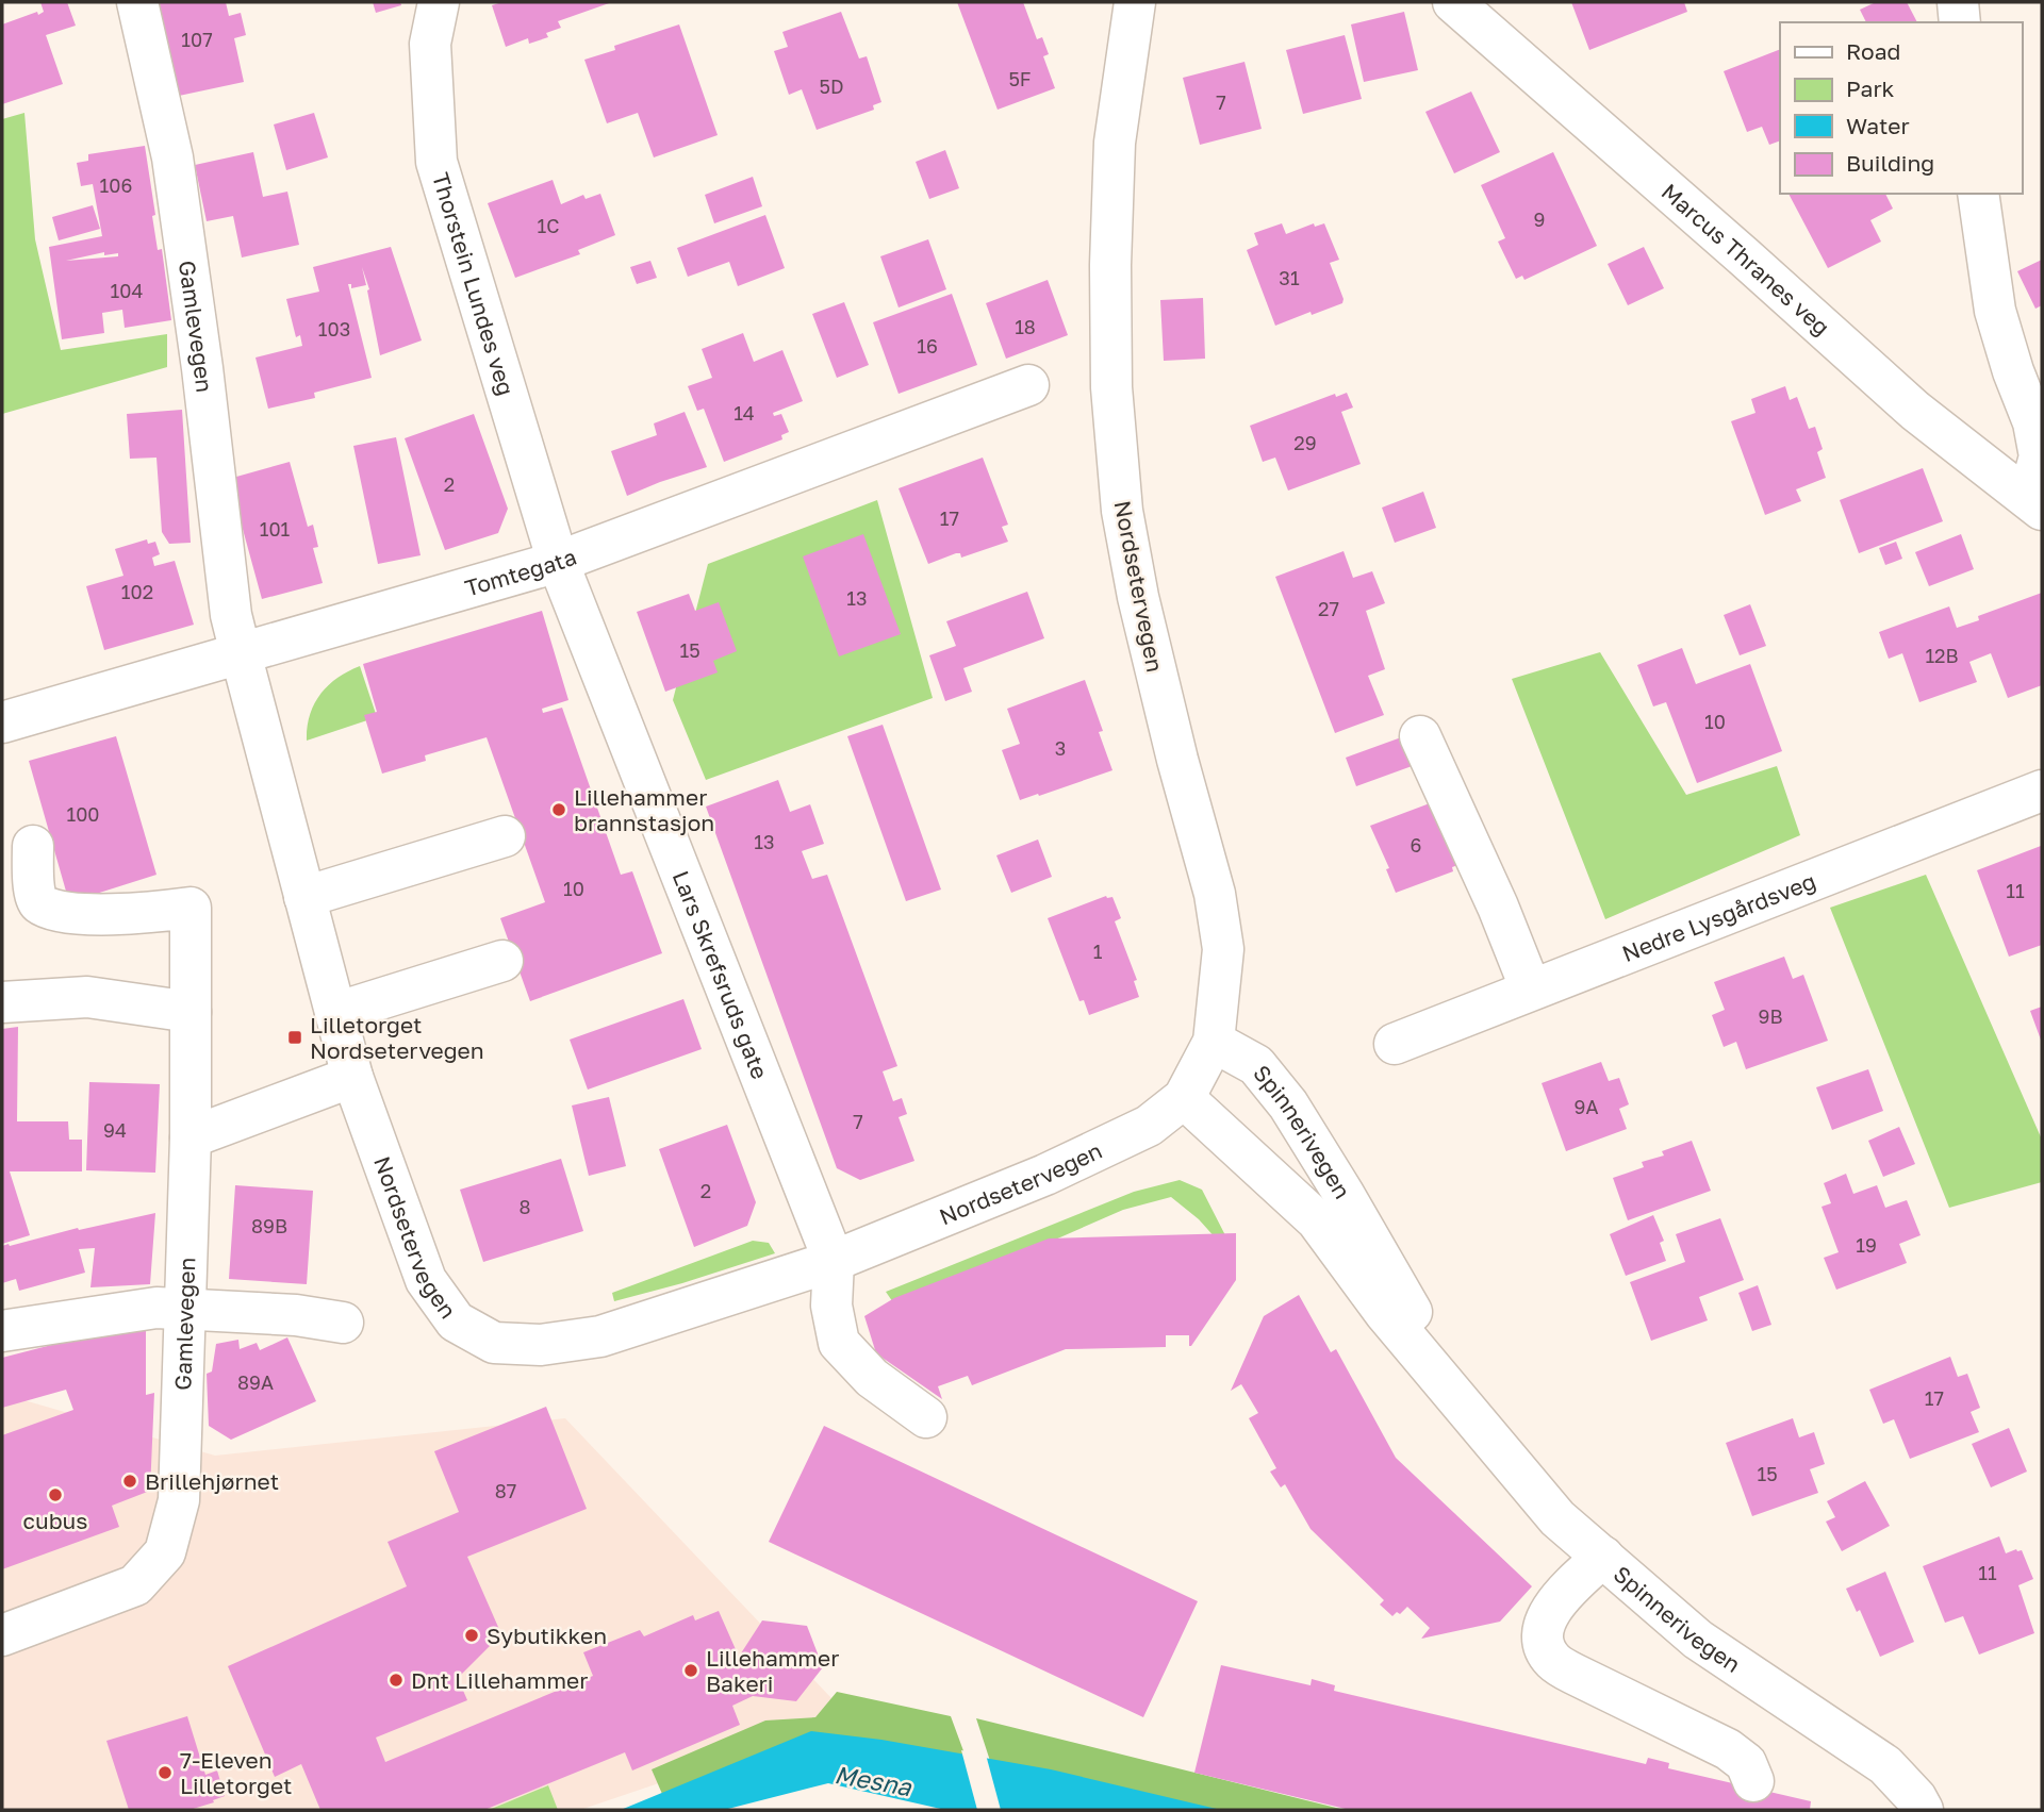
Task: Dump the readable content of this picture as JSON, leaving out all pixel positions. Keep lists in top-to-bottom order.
{
  "streets": {
    "street": [
      "Marcus Thranes veg",
      "Thorstein Lundes veg",
      "Gamlevegen",
      "Tomtegata",
      "Nordsetervegen",
      "Nedre Lysgårdsveg",
      "Lars Skrefsruds gate",
      "Spinnerivegen"
    ]
  },
  "crossings": [
    ["Thorstein Lundes veg", "Tomtegata"],
    ["Thorstein Lundes veg", "Lars Skrefsruds gate"],
    ["Gamlevegen", "Tomtegata"],
    ["Gamlevegen", "Nordsetervegen"],
    ["Tomtegata", "Nordsetervegen"],
    ["Tomtegata", "Lars Skrefsruds gate"],
    ["Nordsetervegen", "Lars Skrefsruds gate"],
    ["Nordsetervegen", "Spinnerivegen"]
  ],
  "water": ["Mesna"],
  "places": {
    "other": [
      "Lillehammer brannstasjon",
      "Brillehjørnet",
      "cubus",
      "Sybutikken",
      "Lillehammer Bakeri",
      "Dnt Lillehammer",
      "7-Eleven Lilletorget"
    ],
    "transit": ["Lilletorget Nordsetervegen"]
  },
  "house_numbers": [
    "107",
    "5F",
    "5D",
    "7",
    "106",
    "9",
    "1C",
    "31",
    "104",
    "18",
    "103",
    "16",
    "14",
    "29",
    "2",
    "17",
    "101",
    "102",
    "13",
    "27",
    "15",
    "12B",
    "10",
    "3",
    "100",
    "13",
    "6",
    "10",
    "11",
    "1",
    "9B",
    "9A",
    "7",
    "94",
    "2",
    "8",
    "89B",
    "19",
    "89A",
    "17",
    "15",
    "87",
    "11"
  ],
  "legend": [
    "Road",
    "Park",
    "Water",
    "Building"
  ]
}
